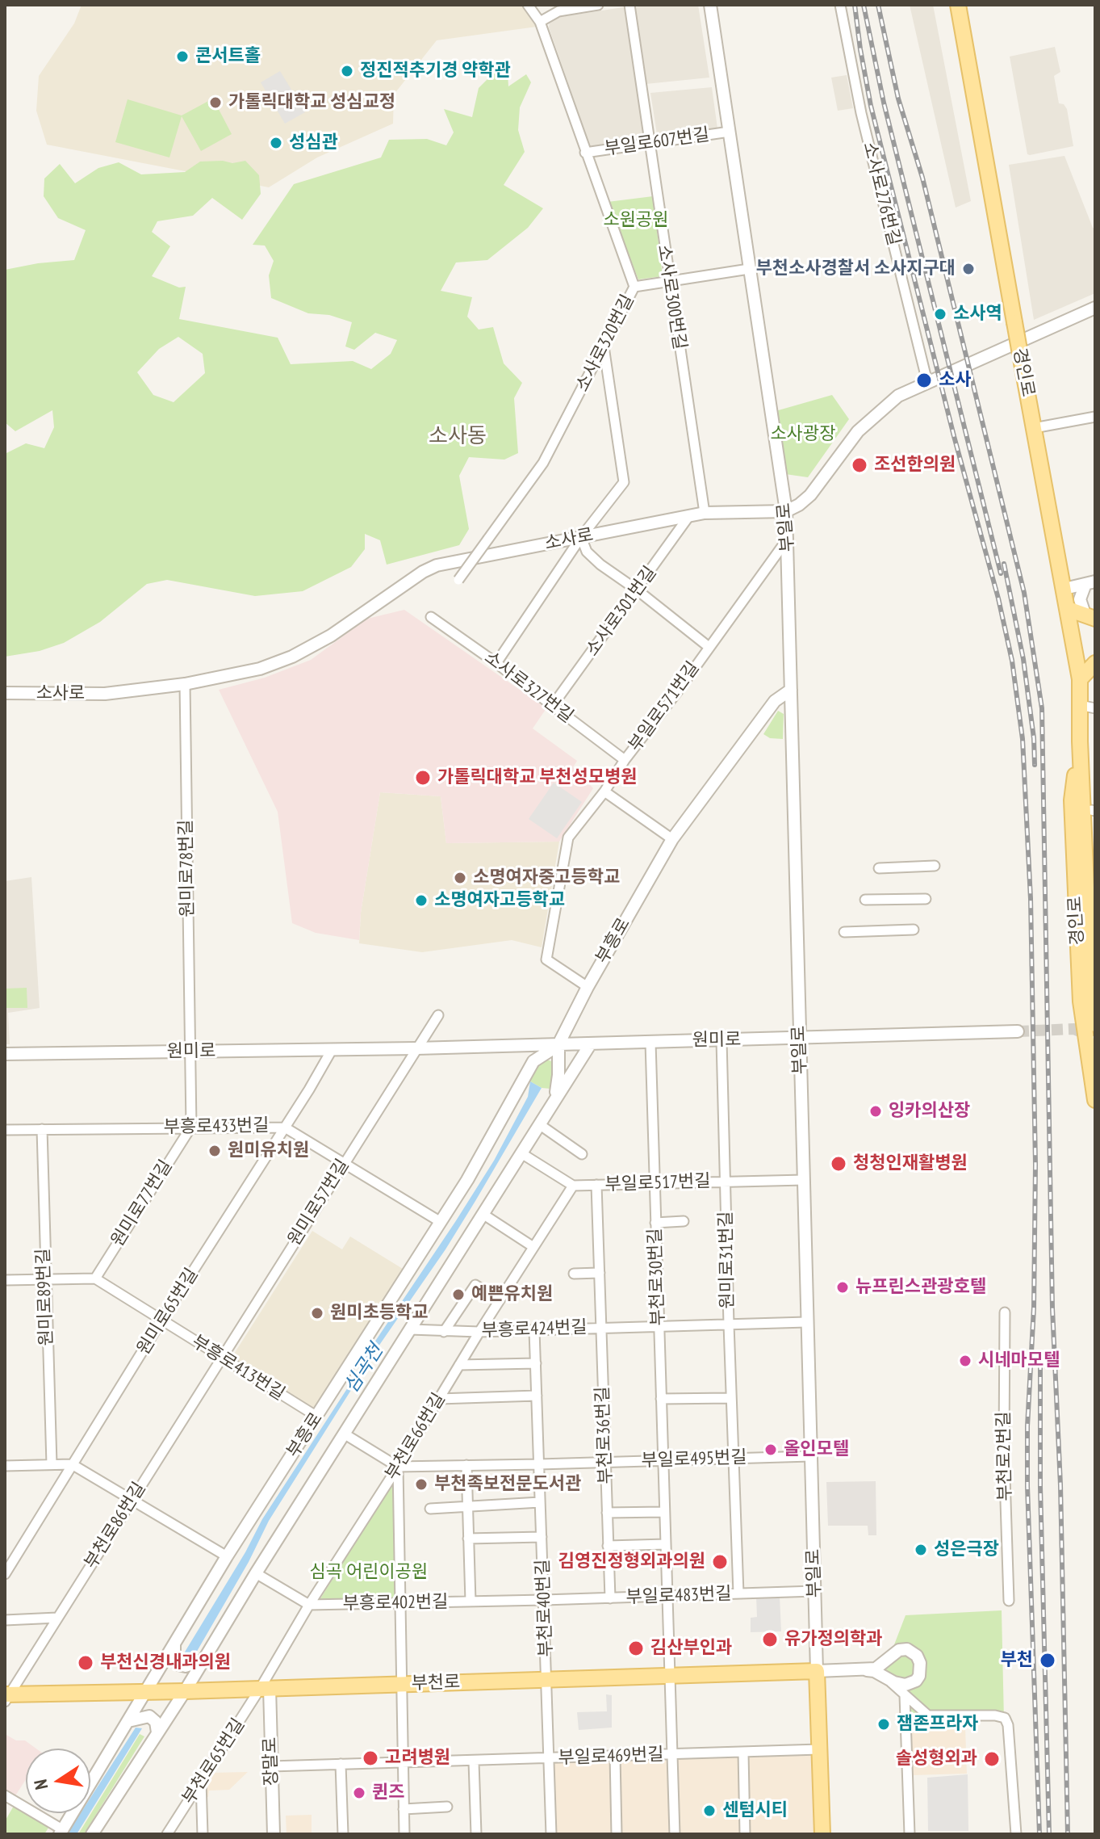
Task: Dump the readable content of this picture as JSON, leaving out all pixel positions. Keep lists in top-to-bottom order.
{
  "streets": {
    "main road": ["경인로", "부일로", "부천로"],
    "street": [
      "부일로607번길",
      "소사로276번길",
      "소사로300번길",
      "소사로320번길",
      "소사로",
      "소사로301번길",
      "소사로327번길",
      "부일로571번길",
      "원미로78번길",
      "부흥로",
      "원미로",
      "부흥로433번길",
      "부일로517번길",
      "원미로57번길",
      "원미로77번길",
      "원미로31번길",
      "부천로30번길",
      "원미로89번길",
      "원미로65번길",
      "부흥로424번길",
      "부흥로413번길",
      "부천로36번길",
      "부천로66번길",
      "부천로2번길",
      "부일로495번길",
      "부천로86번길",
      "부일로483번길",
      "부흥로402번길",
      "부천로40번길",
      "부일로469번길",
      "부천로65번길",
      "장말로"
    ]
  },
  "crossings": [
    ["부일로607번길", "소사로300번길"],
    ["부일로607번길", "소사로320번길"],
    ["부일로607번길", "부일로"],
    ["소사로300번길", "소사로"],
    ["부일로", "소사로"],
    ["부일로", "부일로571번길"],
    ["부일로", "부흥로"],
    ["부일로", "원미로"],
    ["부일로", "부일로517번길"],
    ["부일로", "부흥로424번길"],
    ["부일로", "부일로495번길"],
    ["부일로", "부일로483번길"],
    ["부일로", "부천로"],
    ["부일로", "부일로469번길"],
    ["소사로", "소사로301번길"],
    ["소사로", "원미로78번길"],
    ["소사로301번길", "소사로327번길"],
    ["소사로327번길", "부일로571번길"],
    ["부일로571번길", "부흥로"],
    ["원미로78번길", "원미로"],
    ["부흥로", "원미로"],
    ["부흥로", "부흥로433번길"],
    ["부흥로", "부흥로424번길"],
    ["부흥로", "부흥로413번길"],
    ["부흥로", "부천로"],
    ["원미로", "원미로57번길"],
    ["원미로", "원미로31번길"],
    ["원미로", "부천로30번길"],
    ["원미로", "원미로65번길"],
    ["부흥로433번길", "원미로57번길"],
    ["부흥로433번길", "원미로77번길"],
    ["부흥로433번길", "원미로89번길"],
    ["부흥로433번길", "원미로65번길"],
    ["부일로517번길", "원미로31번길"],
    ["부일로517번길", "부천로30번길"],
    ["부일로517번길", "부천로36번길"],
    ["부일로517번길", "부천로66번길"],
    ["원미로57번길", "부흥로413번길"],
    ["원미로57번길", "부천로86번길"],
    ["원미로77번길", "부흥로413번길"],
    ["원미로31번길", "부흥로424번길"],
    ["원미로31번길", "부일로495번길"],
    ["원미로31번길", "부일로483번길"],
    ["부천로30번길", "부흥로424번길"],
    ["부천로30번길", "부일로495번길"],
    ["부천로30번길", "부일로483번길"],
    ["부천로30번길", "부천로"],
    ["부천로30번길", "부일로469번길"],
    ["원미로65번길", "부흥로413번길"],
    ["부흥로424번길", "부천로36번길"],
    ["부흥로424번길", "부천로66번길"],
    ["부흥로424번길", "부천로40번길"],
    ["부흥로413번길", "부천로86번길"],
    ["부천로36번길", "부일로495번길"],
    ["부천로36번길", "부일로483번길"],
    ["부천로66번길", "부일로495번길"],
    ["부천로66번길", "부흥로402번길"],
    ["부천로66번길", "부천로"],
    ["부천로66번길", "부천로65번길"],
    ["부천로66번길", "장말로"],
    ["부일로495번길", "부천로40번길"],
    ["부천로86번길", "부천로"],
    ["부일로483번길", "부흥로402번길"],
    ["부일로483번길", "부천로40번길"],
    ["부흥로402번길", "부천로40번길"],
    ["부천로40번길", "부천로"],
    ["부천로40번길", "부일로469번길"],
    ["부천로", "부천로65번길"],
    ["부천로", "장말로"],
    ["부일로469번길", "장말로"],
    ["부천로65번길", "장말로"]
  ],
  "districts": ["소사동"],
  "water": ["심곡천"],
  "parks": ["소원공원", "소사광장", "심곡 어린이공원"],
  "places": [
    "콘서트홀",
    "정진적추기경 약학관",
    "가톨릭대학교 성심교정",
    "성심관",
    "부천소사경찰서 소사지구대",
    "소사역",
    "소사",
    "조선한의원",
    "가톨릭대학교 부천성모병원",
    "소명여자중고등학교",
    "소명여자고등학교",
    "잉카의산장",
    "원미유치원",
    "청청인재활병원",
    "뉴프린스관광호텔",
    "예쁜유치원",
    "원미초등학교",
    "시네마모텔",
    "올인모텔",
    "부천족보전문도서관",
    "성은극장",
    "김영진정형외과의원",
    "유가정의학과",
    "김산부인과",
    "부천",
    "부천신경내과의원",
    "잼존프라자",
    "고려병원",
    "솔성형외과",
    "퀸즈",
    "센텀시티"
  ],
  "north": "left"
}
